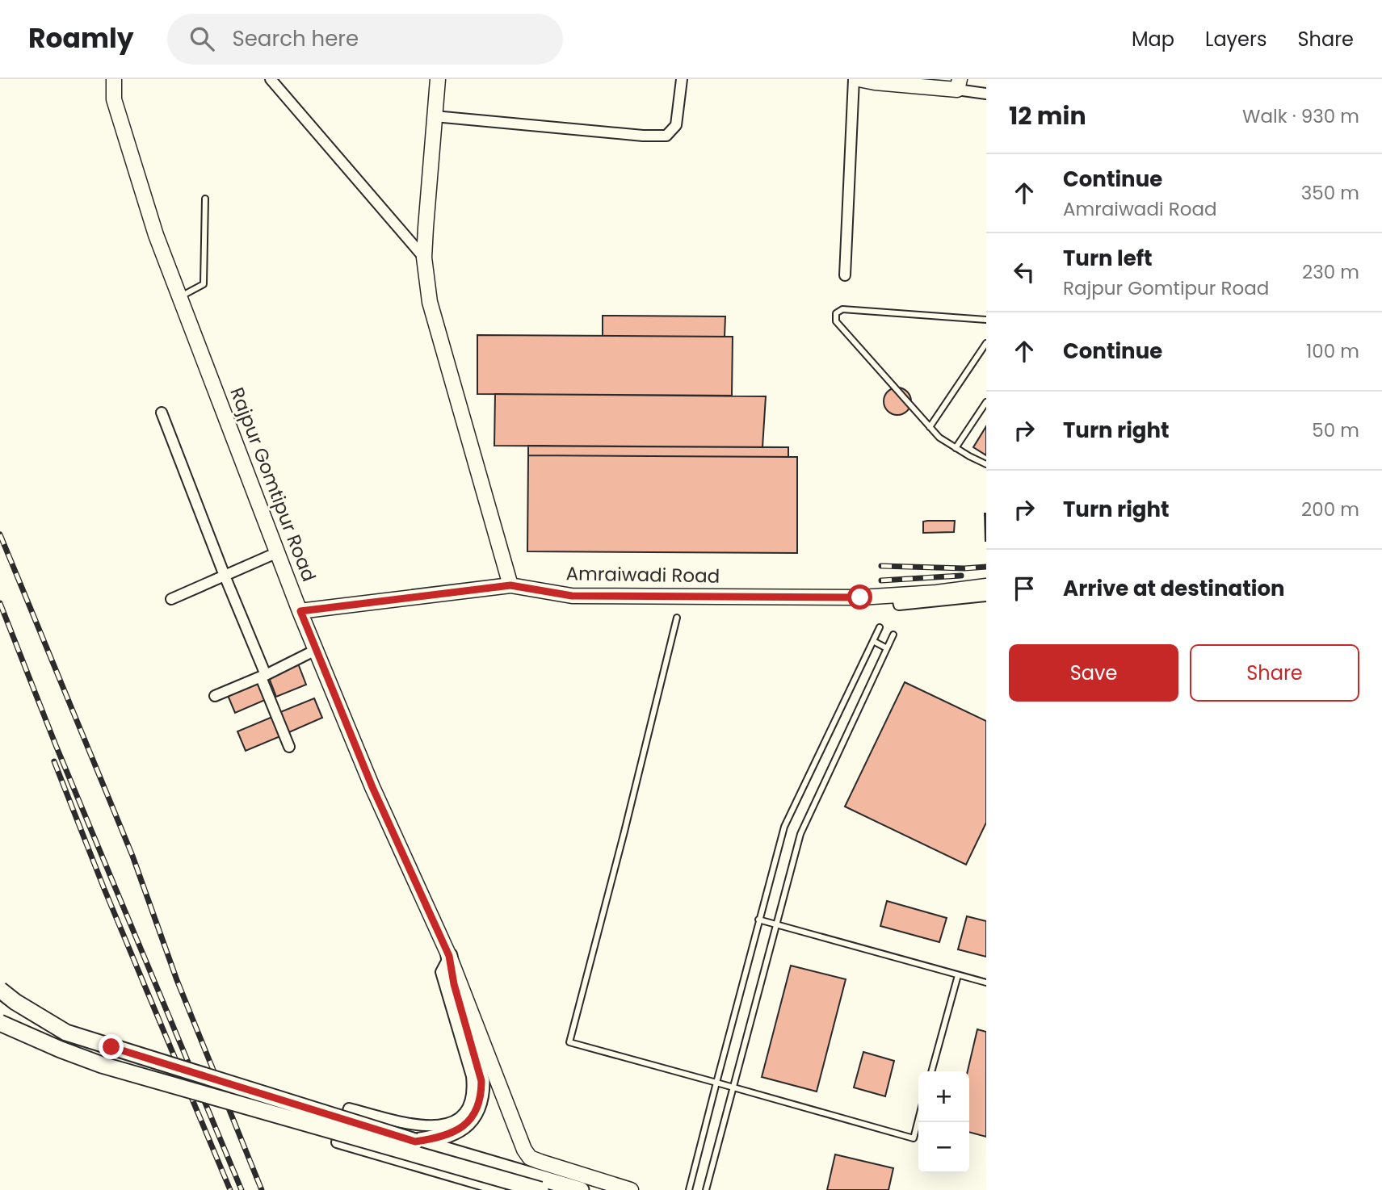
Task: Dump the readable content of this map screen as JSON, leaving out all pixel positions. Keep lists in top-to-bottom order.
{
  "streets": {
    "main road": ["Rajpur Gomtipur Road", "Amraiwadi Road"]
  },
  "crossings": [
    ["Rajpur Gomtipur Road", "Amraiwadi Road"]
  ],
  "page": {
    "header": "Roamly",
    "search": "Search here",
    "nav": ["Map", "Layers", "Share"],
    "heading": ["12 min", "Walk · 930 m"],
    "list": [
      ["Continue", "Amraiwadi Road", "350 m"],
      ["Turn left", "Rajpur Gomtipur Road", "230 m"],
      ["Continue", "100 m"],
      ["Turn right", "50 m"],
      ["Turn right", "200 m"],
      "Arrive at destination"
    ],
    "buttons": ["Save", "Share"],
    "map_buttons": ["+", "−"]
  }
}
